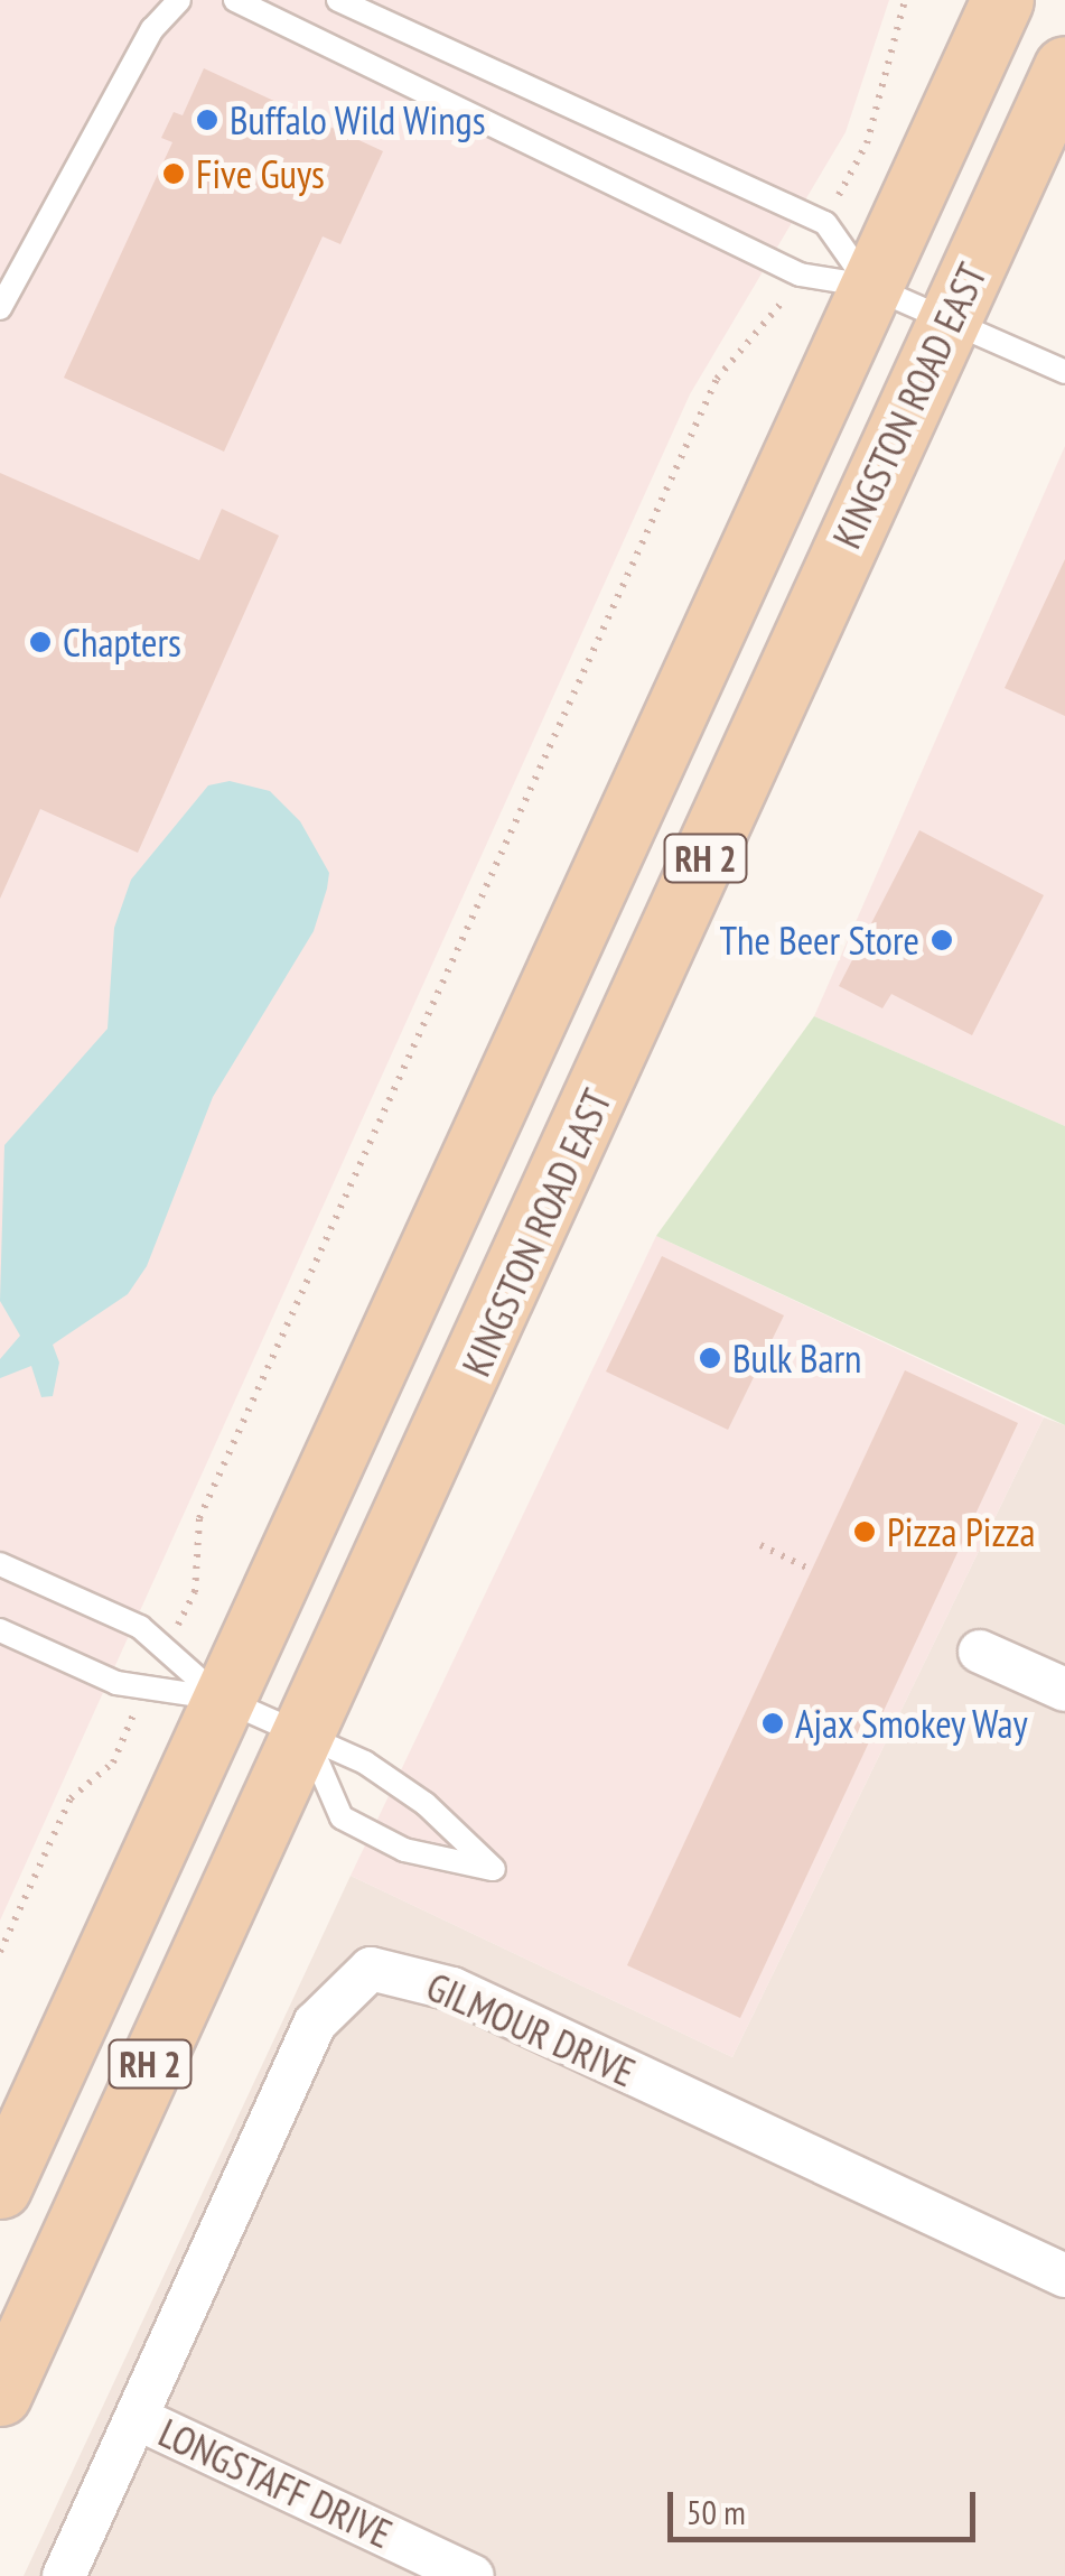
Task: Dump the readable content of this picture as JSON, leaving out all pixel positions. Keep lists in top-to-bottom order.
{
  "streets": {
    "main road": ["KINGSTON ROAD EAST", "RH 2"],
    "street": ["GILMOUR DRIVE", "LONGSTAFF DRIVE"]
  },
  "crossings": [
    ["GILMOUR DRIVE", "LONGSTAFF DRIVE"]
  ],
  "places": [
    "Buffalo Wild Wings",
    "Five Guys",
    "Chapters",
    "The Beer Store",
    "Bulk Barn",
    "Pizza Pizza",
    "Ajax Smokey Way"
  ],
  "scale_bar": "50 m"
}
